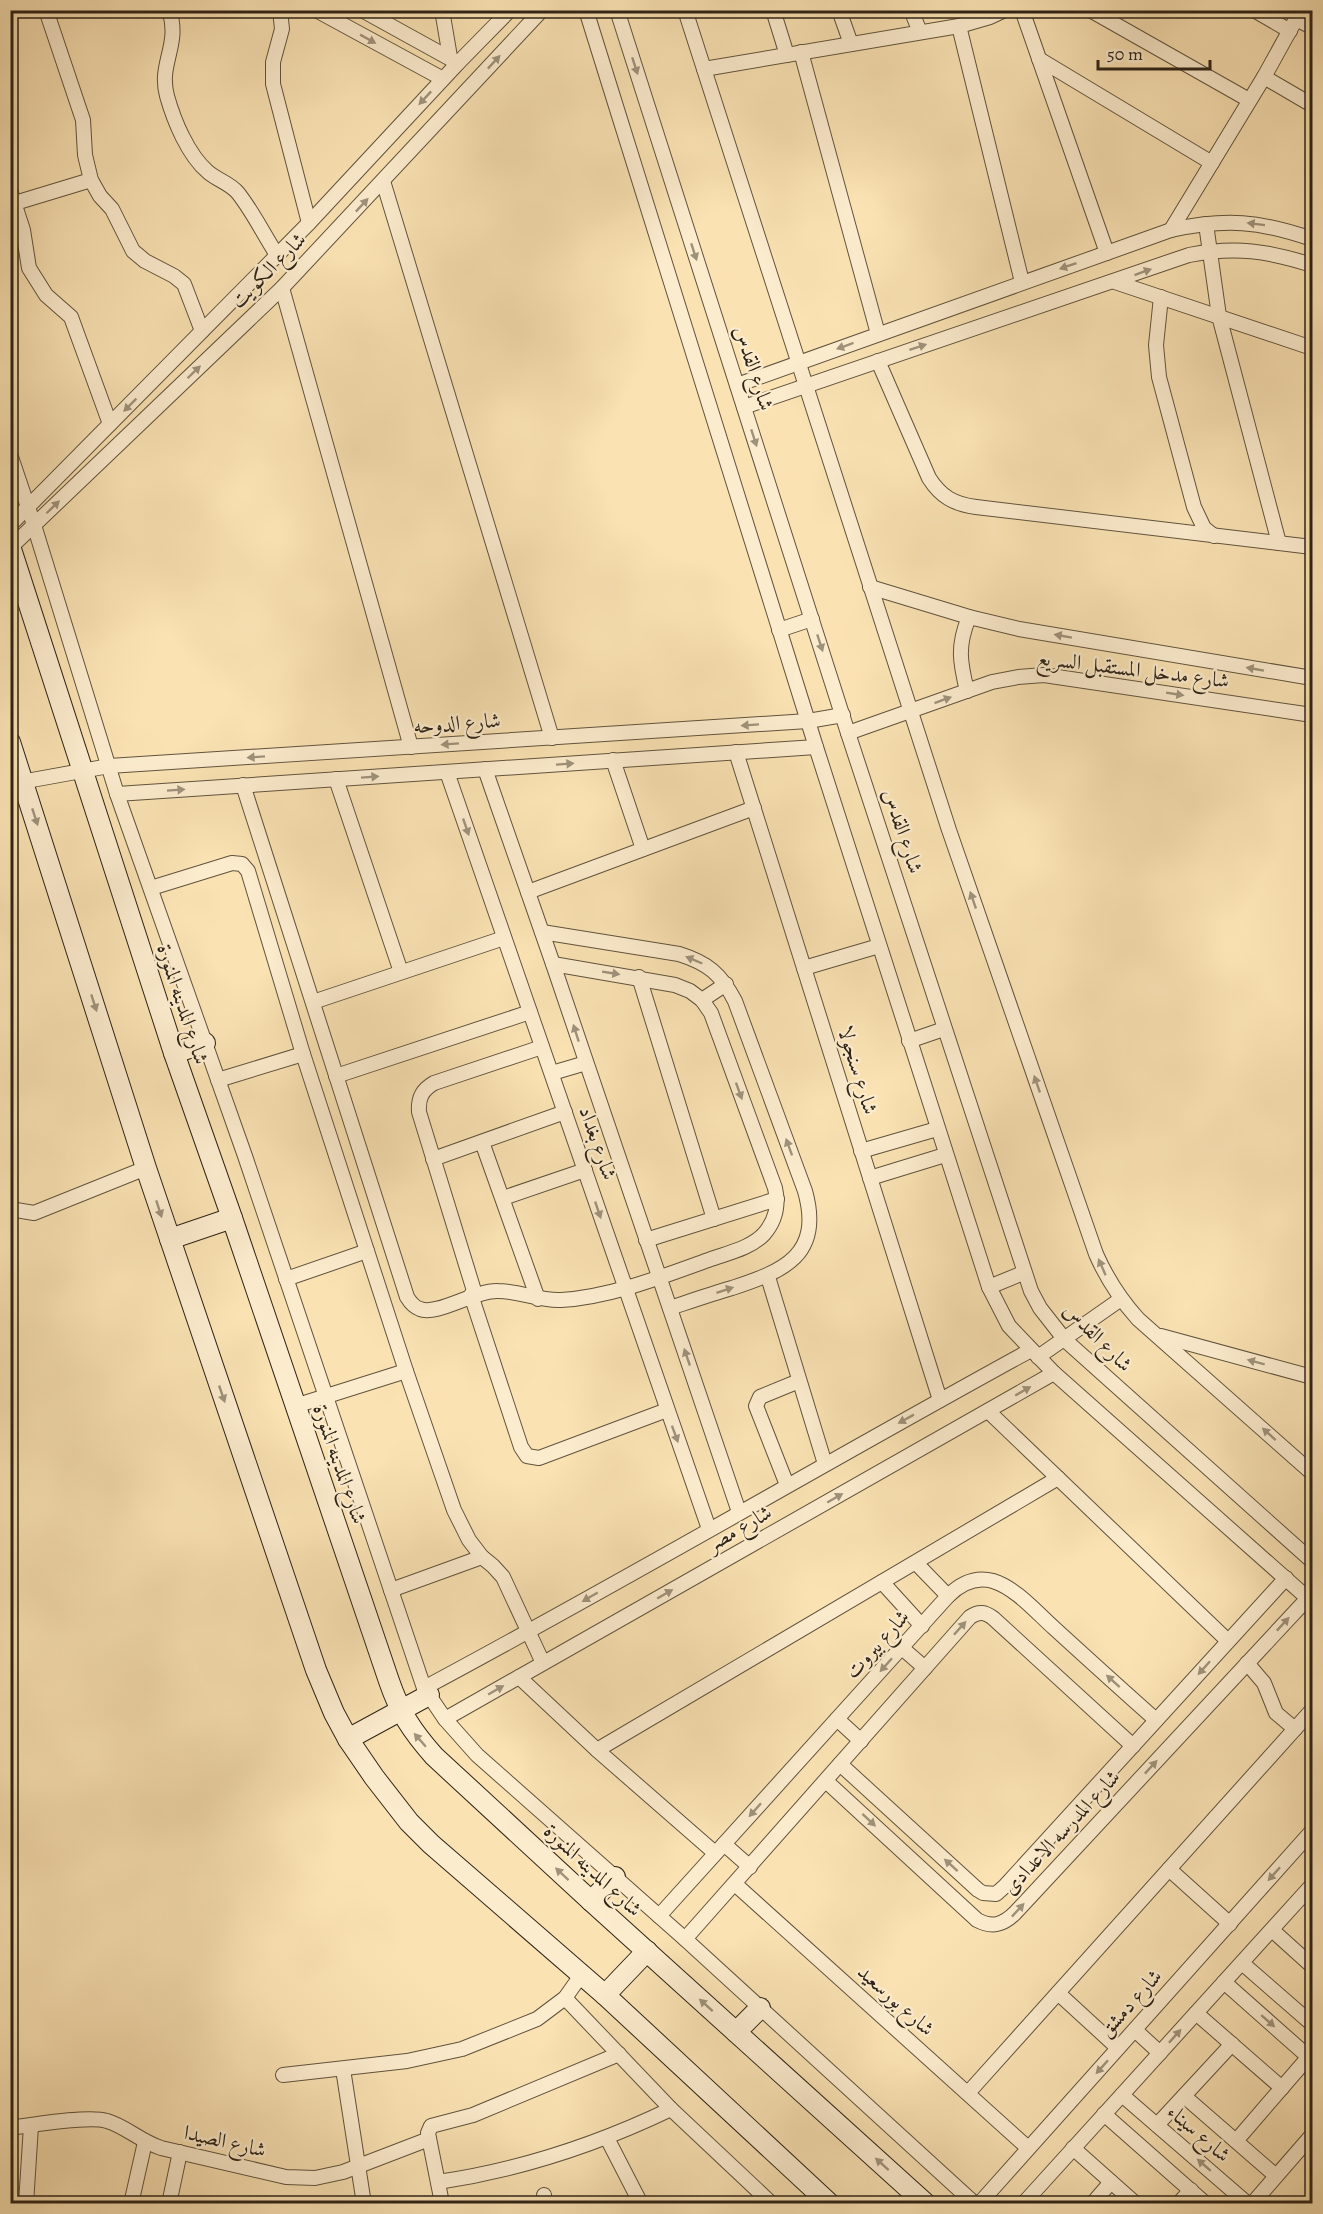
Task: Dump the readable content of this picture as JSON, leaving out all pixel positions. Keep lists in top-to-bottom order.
{
  "streets": {
    "main road": ["شارع المدينه المنورة"],
    "street": [
      "شارع الكويت",
      "شارع القدس",
      "شارع مدخل المستقبل السريع",
      "شارع الدوحه",
      "شارع سنجولا",
      "شارع بغداد",
      "شارع مصر",
      "شارع بيروت",
      "شارع المدرسه الاعدادى",
      "شارع بورسعيد",
      "شارع دمشق",
      "شارع سيناء",
      "شارع الصيدا"
    ]
  },
  "crossings": [
    ["شارع الكويت", "شارع المدينه المنورة"],
    ["شارع القدس", "شارع مدخل المستقبل السريع"],
    ["شارع القدس", "شارع الدوحه"],
    ["شارع القدس", "شارع مصر"],
    ["شارع الدوحه", "شارع المدينه المنورة"],
    ["شارع الدوحه", "شارع بغداد"],
    ["شارع سنجولا", "شارع مصر"],
    ["شارع بغداد", "شارع مصر"],
    ["شارع بيروت", "شارع المدرسه الاعدادى"],
    ["شارع بورسعيد", "شارع دمشق"]
  ],
  "scale_bar": "50 m"
}
